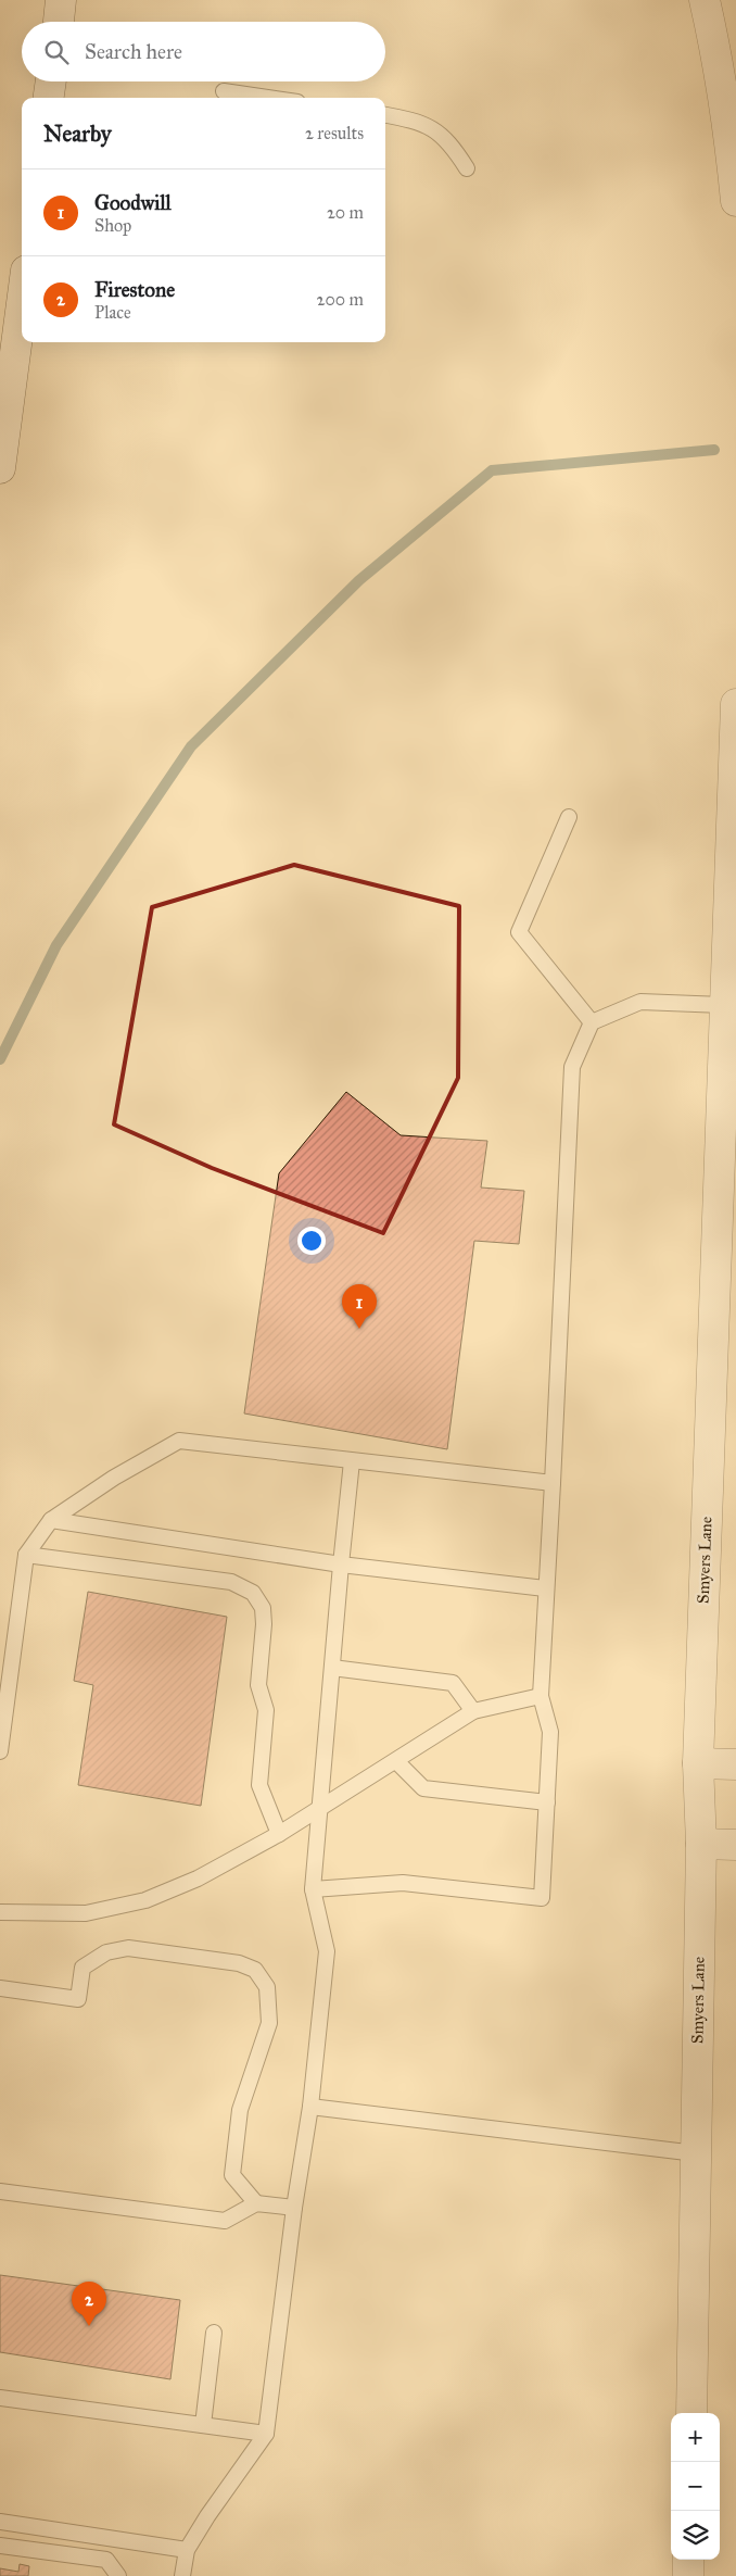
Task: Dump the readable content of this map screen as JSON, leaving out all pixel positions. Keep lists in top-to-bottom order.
{
  "streets": {
    "street": ["Smyers Lane"]
  },
  "page": {
    "search": "Search here",
    "heading": ["Nearby", "2 results"],
    "list": [
      {
        "mark": "1",
        "name": "Goodwill",
        "note": "Shop",
        "value": "20 m"
      },
      {
        "mark": "2",
        "name": "Firestone",
        "note": "Place",
        "value": "200 m"
      }
    ],
    "pins": ["1", "2"],
    "map_buttons": ["+", "−"]
  }
}
